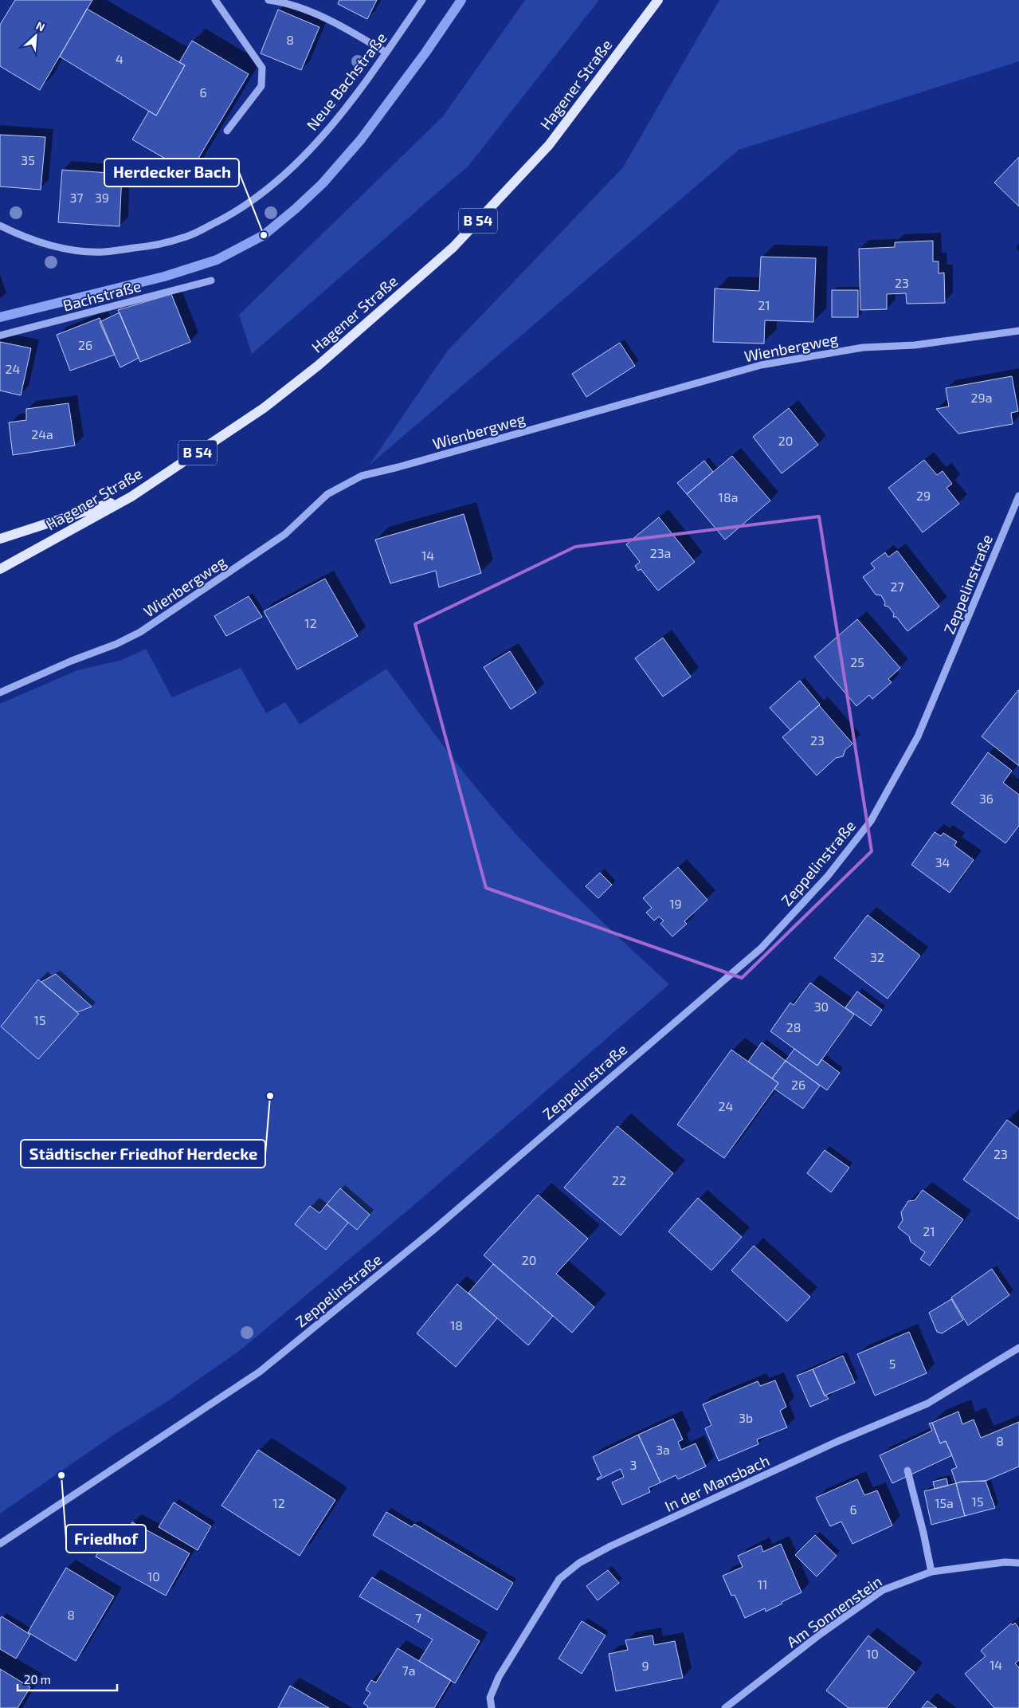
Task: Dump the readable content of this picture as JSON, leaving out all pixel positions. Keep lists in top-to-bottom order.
{
  "streets": {
    "main road": ["Hagener Straße", "B 54"],
    "street": [
      "Neue Bachstraße",
      "Bachstraße",
      "Wienbergweg",
      "Zeppelinstraße",
      "In der Mansbach",
      "Am Sonnenstein"
    ]
  },
  "crossings": [
    ["Hagener Straße", "B 54"]
  ],
  "places": ["Herdecker Bach", "Städtischer Friedhof Herdecke", "Friedhof"],
  "house_numbers": [
    "8",
    "4",
    "6",
    "35",
    "37",
    "39",
    "23",
    "21",
    "26",
    "24",
    "29a",
    "24a",
    "20",
    "29",
    "18a",
    "23a",
    "14",
    "27",
    "12",
    "25",
    "23",
    "36",
    "34",
    "19",
    "32",
    "30",
    "15",
    "28",
    "26",
    "24",
    "23",
    "22",
    "21",
    "20",
    "18",
    "5",
    "3b",
    "8",
    "3a",
    "3",
    "15",
    "12",
    "15a",
    "6",
    "10",
    "11",
    "8",
    "7",
    "10",
    "14",
    "9",
    "7a"
  ],
  "scale_bar": "20 m",
  "north": "top right"
}
